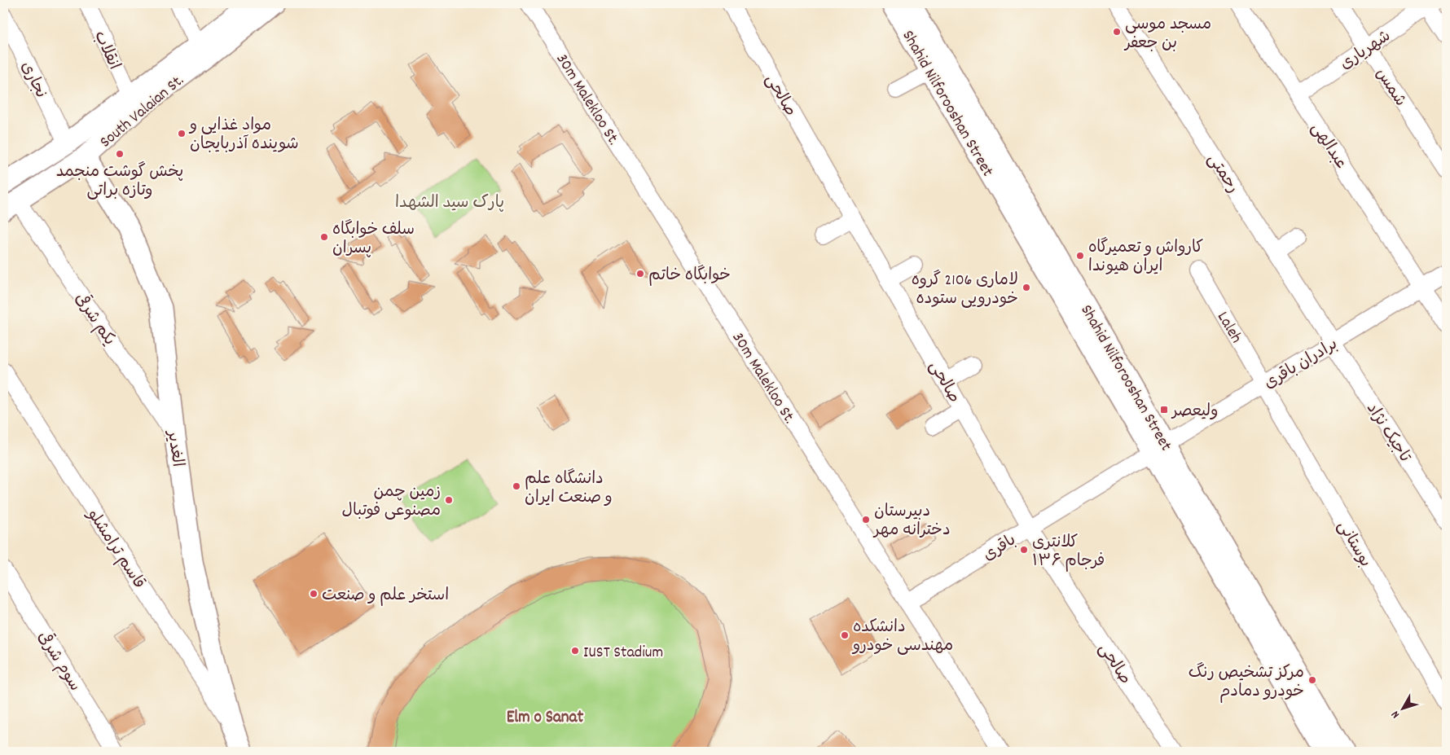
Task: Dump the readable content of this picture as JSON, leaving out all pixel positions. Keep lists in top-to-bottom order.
{
  "streets": {
    "main road": ["Shahid Nilforooshan Street", "South Valaian St.", "الغدیر"],
    "street": [
      "شهریاری",
      "انقلاب",
      "نجاری",
      "شمس",
      "صالحی",
      "30m Malekloo St.",
      "عبدالهی",
      "رحمتی",
      "یکم شرقی",
      "Laleh",
      "برادران باقری",
      "تاجیک نژاد",
      "بوستانی",
      "باقری",
      "قاسم ترامشلو",
      "سوم شرقی"
    ]
  },
  "crossings": [
    ["شهریاری", "شمس"],
    ["شهریاری", "عبدالهی"],
    ["انقلاب", "South Valaian St."],
    ["نجاری", "South Valaian St."],
    ["نجاری", "الغدیر"],
    ["صالحی", "باقری"],
    ["30m Malekloo St.", "باقری"],
    ["Shahid Nilforooshan Street", "برادران باقری"],
    ["Shahid Nilforooshan Street", "باقری"],
    ["South Valaian St.", "یکم شرقی"],
    ["South Valaian St.", "الغدیر"],
    ["عبدالهی", "برادران باقری"],
    ["رحمتی", "برادران باقری"],
    ["رحمتی", "تاجیک نژاد"],
    ["یکم شرقی", "الغدیر"],
    ["Laleh", "برادران باقری"],
    ["Laleh", "بوستانی"],
    ["برادران باقری", "تاجیک نژاد"],
    ["برادران باقری", "بوستانی"],
    ["برادران باقری", "باقری"],
    ["الغدیر", "قاسم ترامشلو"]
  ],
  "districts": ["Elm o Sanat"],
  "parks": ["پارک سید الشهدا"],
  "places": {
    "other": [
      "مسجد موسی بن جعفر",
      "مواد غذایی و شوینده آذربایجان",
      "پخش گوشت منجمد وتازه براتی",
      "سلف خوابگاه پسران",
      "کارواش و تعمیرگاه ایران هیوندا",
      "خوابگاه خاتم",
      "لاماری 2106 گروه خودرویی ستوده",
      "دانشگاه علم و صنعت ایران",
      "زمین چمن مصنوعی فوتبال",
      "دبیرستان دخترانه مهر",
      "کلانتری ۱۳۶ فرجام",
      "استخر علم و صنعت",
      "دانشکده مهندسی خودرو",
      "IUST Stadium",
      "مرکز تشخیص رنگ خودرو دمادم"
    ],
    "transit": ["ولیعصر"]
  },
  "north": "bottom left"
}
